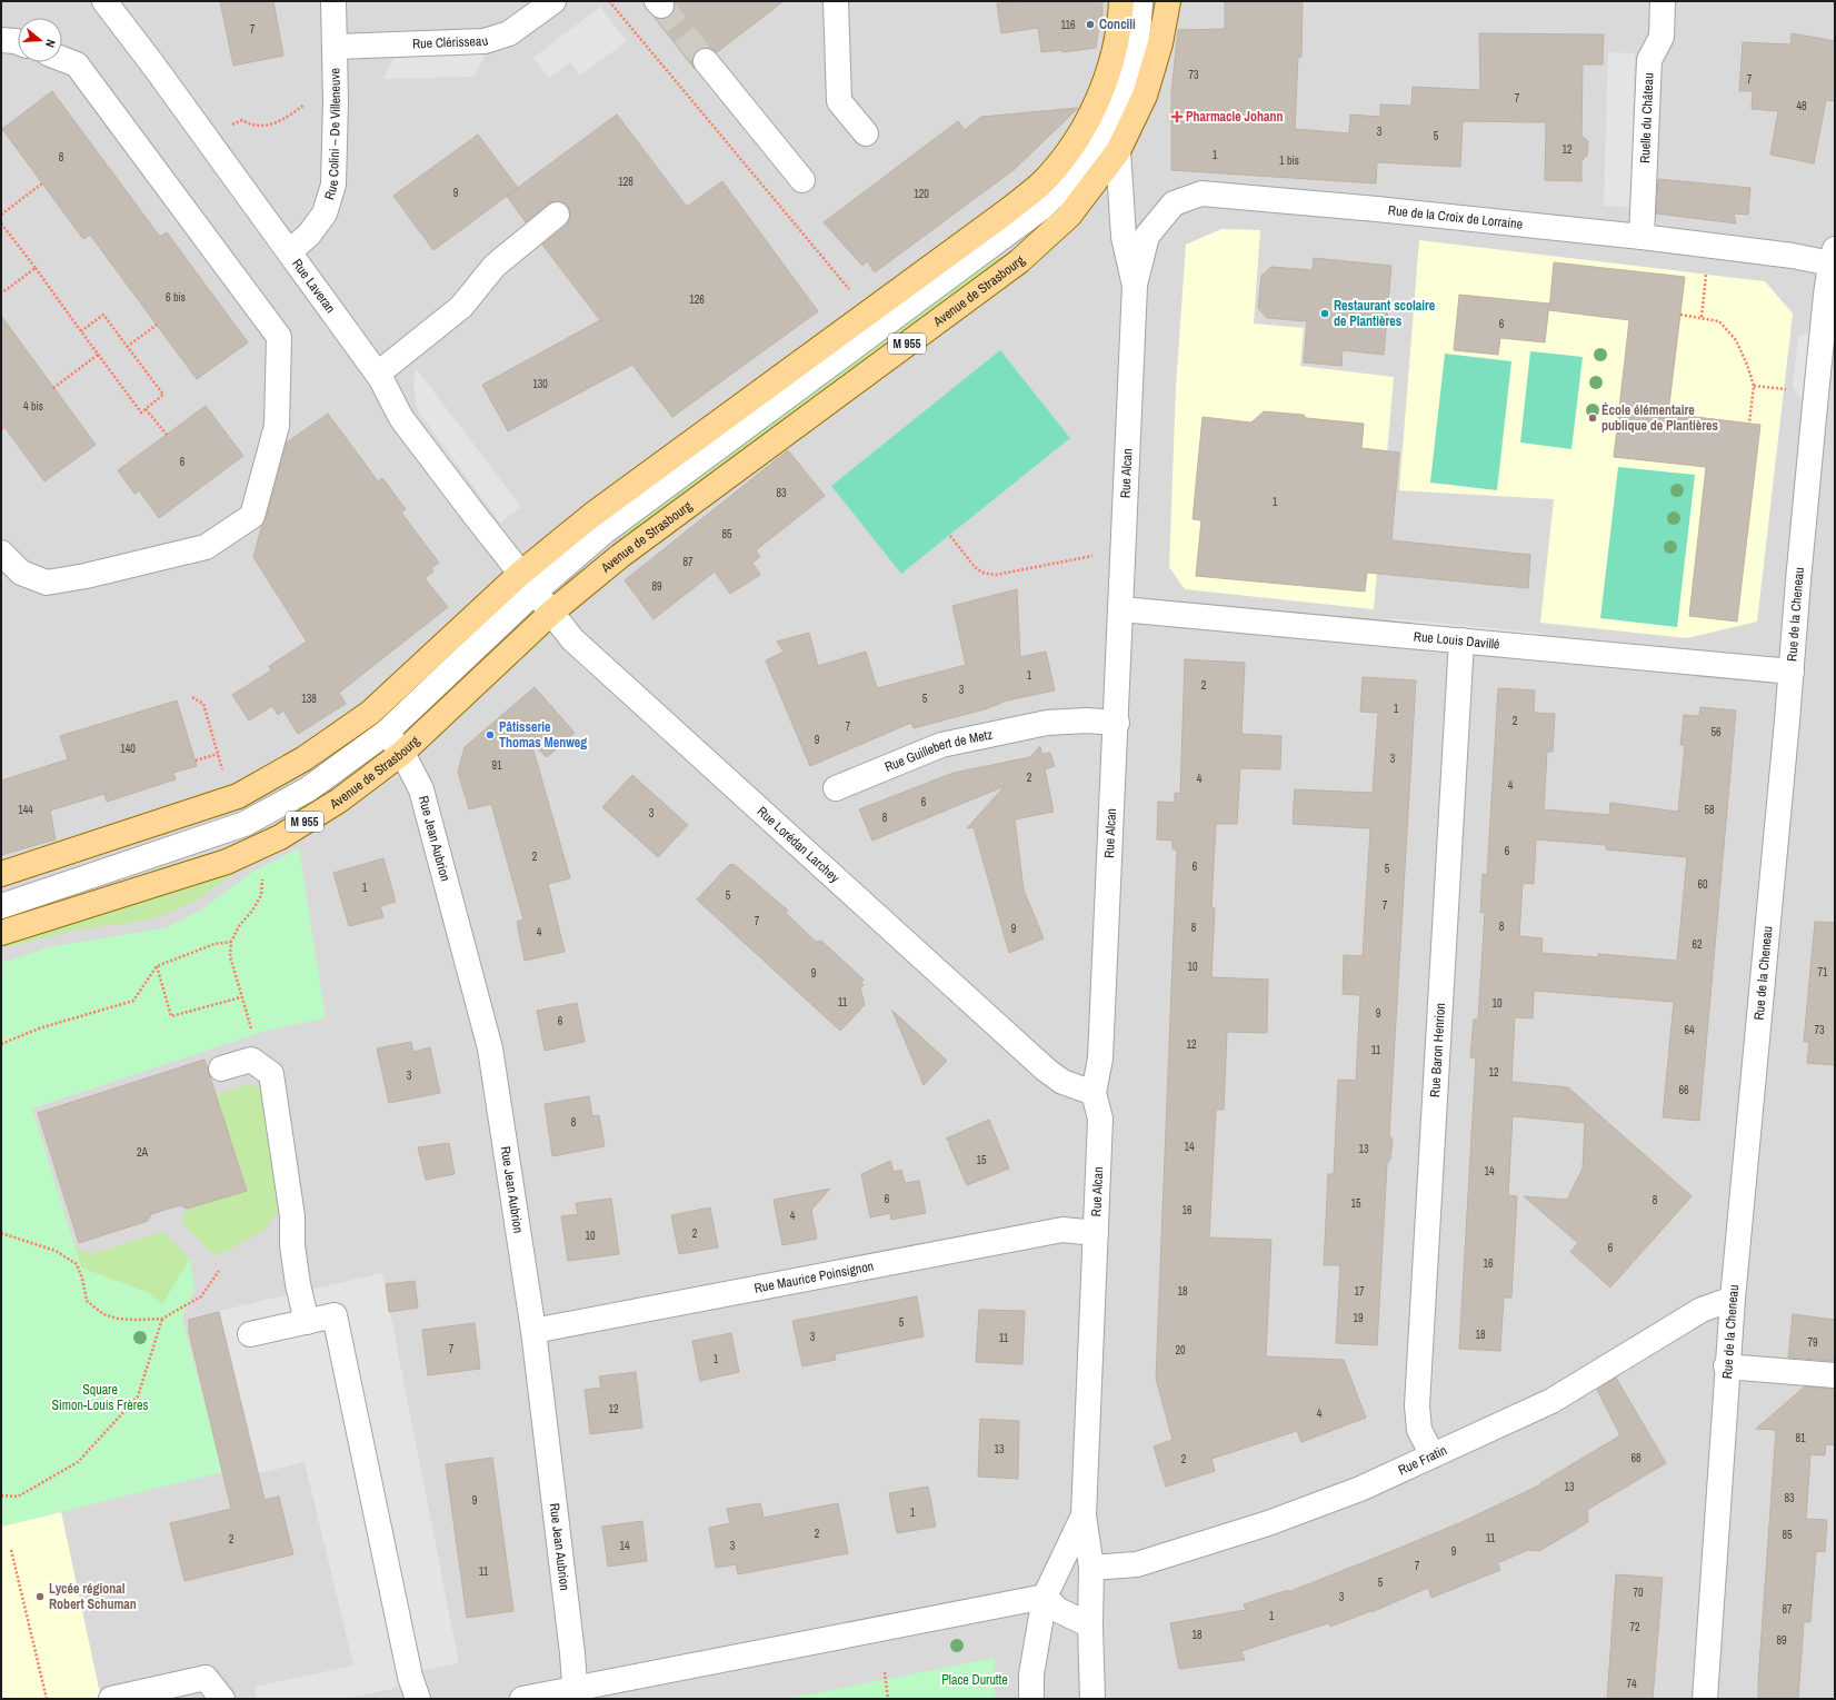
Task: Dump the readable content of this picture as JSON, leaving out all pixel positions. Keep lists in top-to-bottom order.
{
  "streets": {
    "main road": ["Avenue de Strasbourg", "M 955"],
    "street": [
      "Rue Clérisseau",
      "Ruelle du Château",
      "Rue Colini – De Villeneuve",
      "Rue de la Croix de Lorraine",
      "Rue Laveran",
      "Rue Alcan",
      "Rue de la Cheneau",
      "Rue Louis Davillé",
      "Rue Guillebert de Metz",
      "Rue Jean Aubrion",
      "Rue Lorédan Larchey",
      "Rue Baron Henrion",
      "Rue Maurice Poinsignon",
      "Rue Fratin"
    ]
  },
  "crossings": [
    ["Rue Clérisseau", "Rue Colini – De Villeneuve"],
    ["Ruelle du Château", "Rue de la Croix de Lorraine"],
    ["Rue Colini – De Villeneuve", "Rue Laveran"],
    ["Rue de la Croix de Lorraine", "Rue Alcan"],
    ["Rue de la Croix de Lorraine", "Rue de la Cheneau"],
    ["Rue Laveran", "Avenue de Strasbourg"],
    ["Rue Laveran", "Rue Lorédan Larchey"],
    ["Avenue de Strasbourg", "Rue Alcan"],
    ["Avenue de Strasbourg", "Rue Jean Aubrion"],
    ["Avenue de Strasbourg", "Rue Lorédan Larchey"],
    ["Rue Alcan", "Rue Louis Davillé"],
    ["Rue Alcan", "Rue Guillebert de Metz"],
    ["Rue Alcan", "Rue Lorédan Larchey"],
    ["Rue Alcan", "Rue Maurice Poinsignon"],
    ["Rue de la Cheneau", "Rue Louis Davillé"],
    ["Rue de la Cheneau", "Rue Fratin"],
    ["Rue Louis Davillé", "Rue Baron Henrion"],
    ["Rue Jean Aubrion", "Rue Maurice Poinsignon"],
    ["Rue Baron Henrion", "Rue Fratin"]
  ],
  "parks": ["Square Simon-Louis Frères", "Place Durutte"],
  "places": {
    "other": [
      "Concili",
      "Restaurant scolaire de Plantières",
      "École élémentaire publique de Plantières",
      "Pâtisserie Thomas Menweg",
      "Lycée régional Robert Schuman"
    ],
    "health": ["Pharmacie Johann"]
  },
  "house_numbers": [
    "116",
    "7",
    "73",
    "7",
    "7",
    "48",
    "3",
    "5",
    "12",
    "1",
    "8",
    "1 bis",
    "128",
    "9",
    "120",
    "6 bis",
    "126",
    "6",
    "130",
    "4 bis",
    "6",
    "83",
    "1",
    "85",
    "87",
    "89",
    "1",
    "2",
    "3",
    "138",
    "5",
    "1",
    "2",
    "7",
    "56",
    "9",
    "140",
    "3",
    "91",
    "2",
    "4",
    "4",
    "6",
    "144",
    "58",
    "3",
    "8",
    "6",
    "2",
    "6",
    "5",
    "60",
    "1",
    "5",
    "7",
    "7",
    "8",
    "8",
    "9",
    "4",
    "62",
    "10",
    "71",
    "9",
    "11",
    "10",
    "9",
    "6",
    "64",
    "73",
    "12",
    "11",
    "12",
    "3",
    "66",
    "8",
    "14",
    "13",
    "2A",
    "15",
    "14",
    "6",
    "8",
    "15",
    "16",
    "4",
    "2",
    "10",
    "6",
    "16",
    "18",
    "17",
    "19",
    "5",
    "18",
    "3",
    "11",
    "79",
    "7",
    "20",
    "1",
    "12",
    "4",
    "81",
    "13",
    "68",
    "2",
    "13",
    "83",
    "9",
    "1",
    "2",
    "85",
    "11",
    "2",
    "14",
    "3",
    "9",
    "7",
    "11",
    "5",
    "70",
    "3",
    "87",
    "1",
    "72",
    "18",
    "89",
    "74"
  ],
  "north": "right"
}
